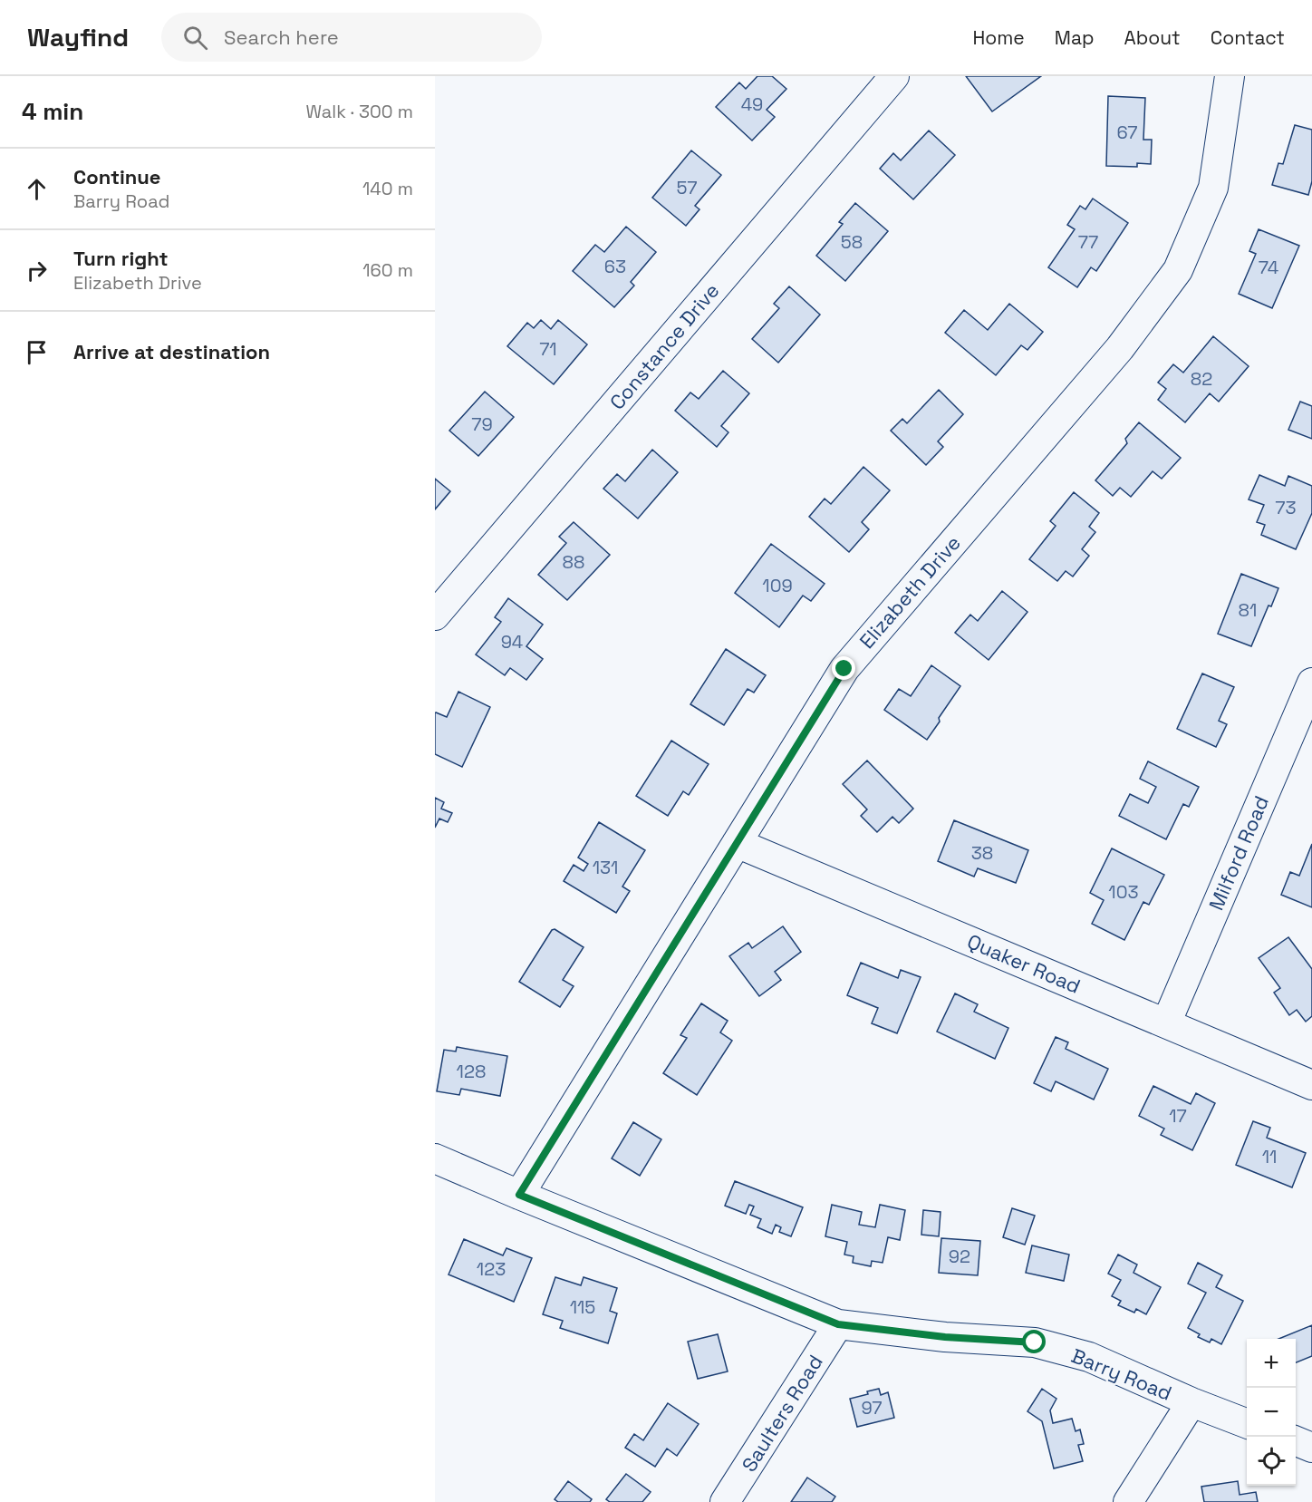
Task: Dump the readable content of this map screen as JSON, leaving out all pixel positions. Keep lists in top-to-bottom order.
{
  "streets": {
    "street": [
      "Constance Drive",
      "Elizabeth Drive",
      "Milford Road",
      "Quaker Road",
      "Barry Road",
      "Saulters Road"
    ]
  },
  "crossings": [
    ["Elizabeth Drive", "Quaker Road"],
    ["Elizabeth Drive", "Barry Road"],
    ["Milford Road", "Quaker Road"],
    ["Barry Road", "Saulters Road"]
  ],
  "house_numbers": [
    "49",
    "67",
    "57",
    "58",
    "77",
    "63",
    "74",
    "71",
    "82",
    "79",
    "73",
    "88",
    "109",
    "81",
    "94",
    "38",
    "131",
    "103",
    "128",
    "17",
    "11",
    "92",
    "123",
    "115",
    "97"
  ],
  "page": {
    "header": "Wayfind",
    "search": "Search here",
    "nav": [
      "Home",
      "Map",
      "About",
      "Contact"
    ],
    "heading": ["4 min", "Walk · 300 m"],
    "list": [
      ["Continue", "Barry Road", "140 m"],
      ["Turn right", "Elizabeth Drive", "160 m"],
      "Arrive at destination"
    ],
    "map_buttons": ["+", "−"]
  }
}
